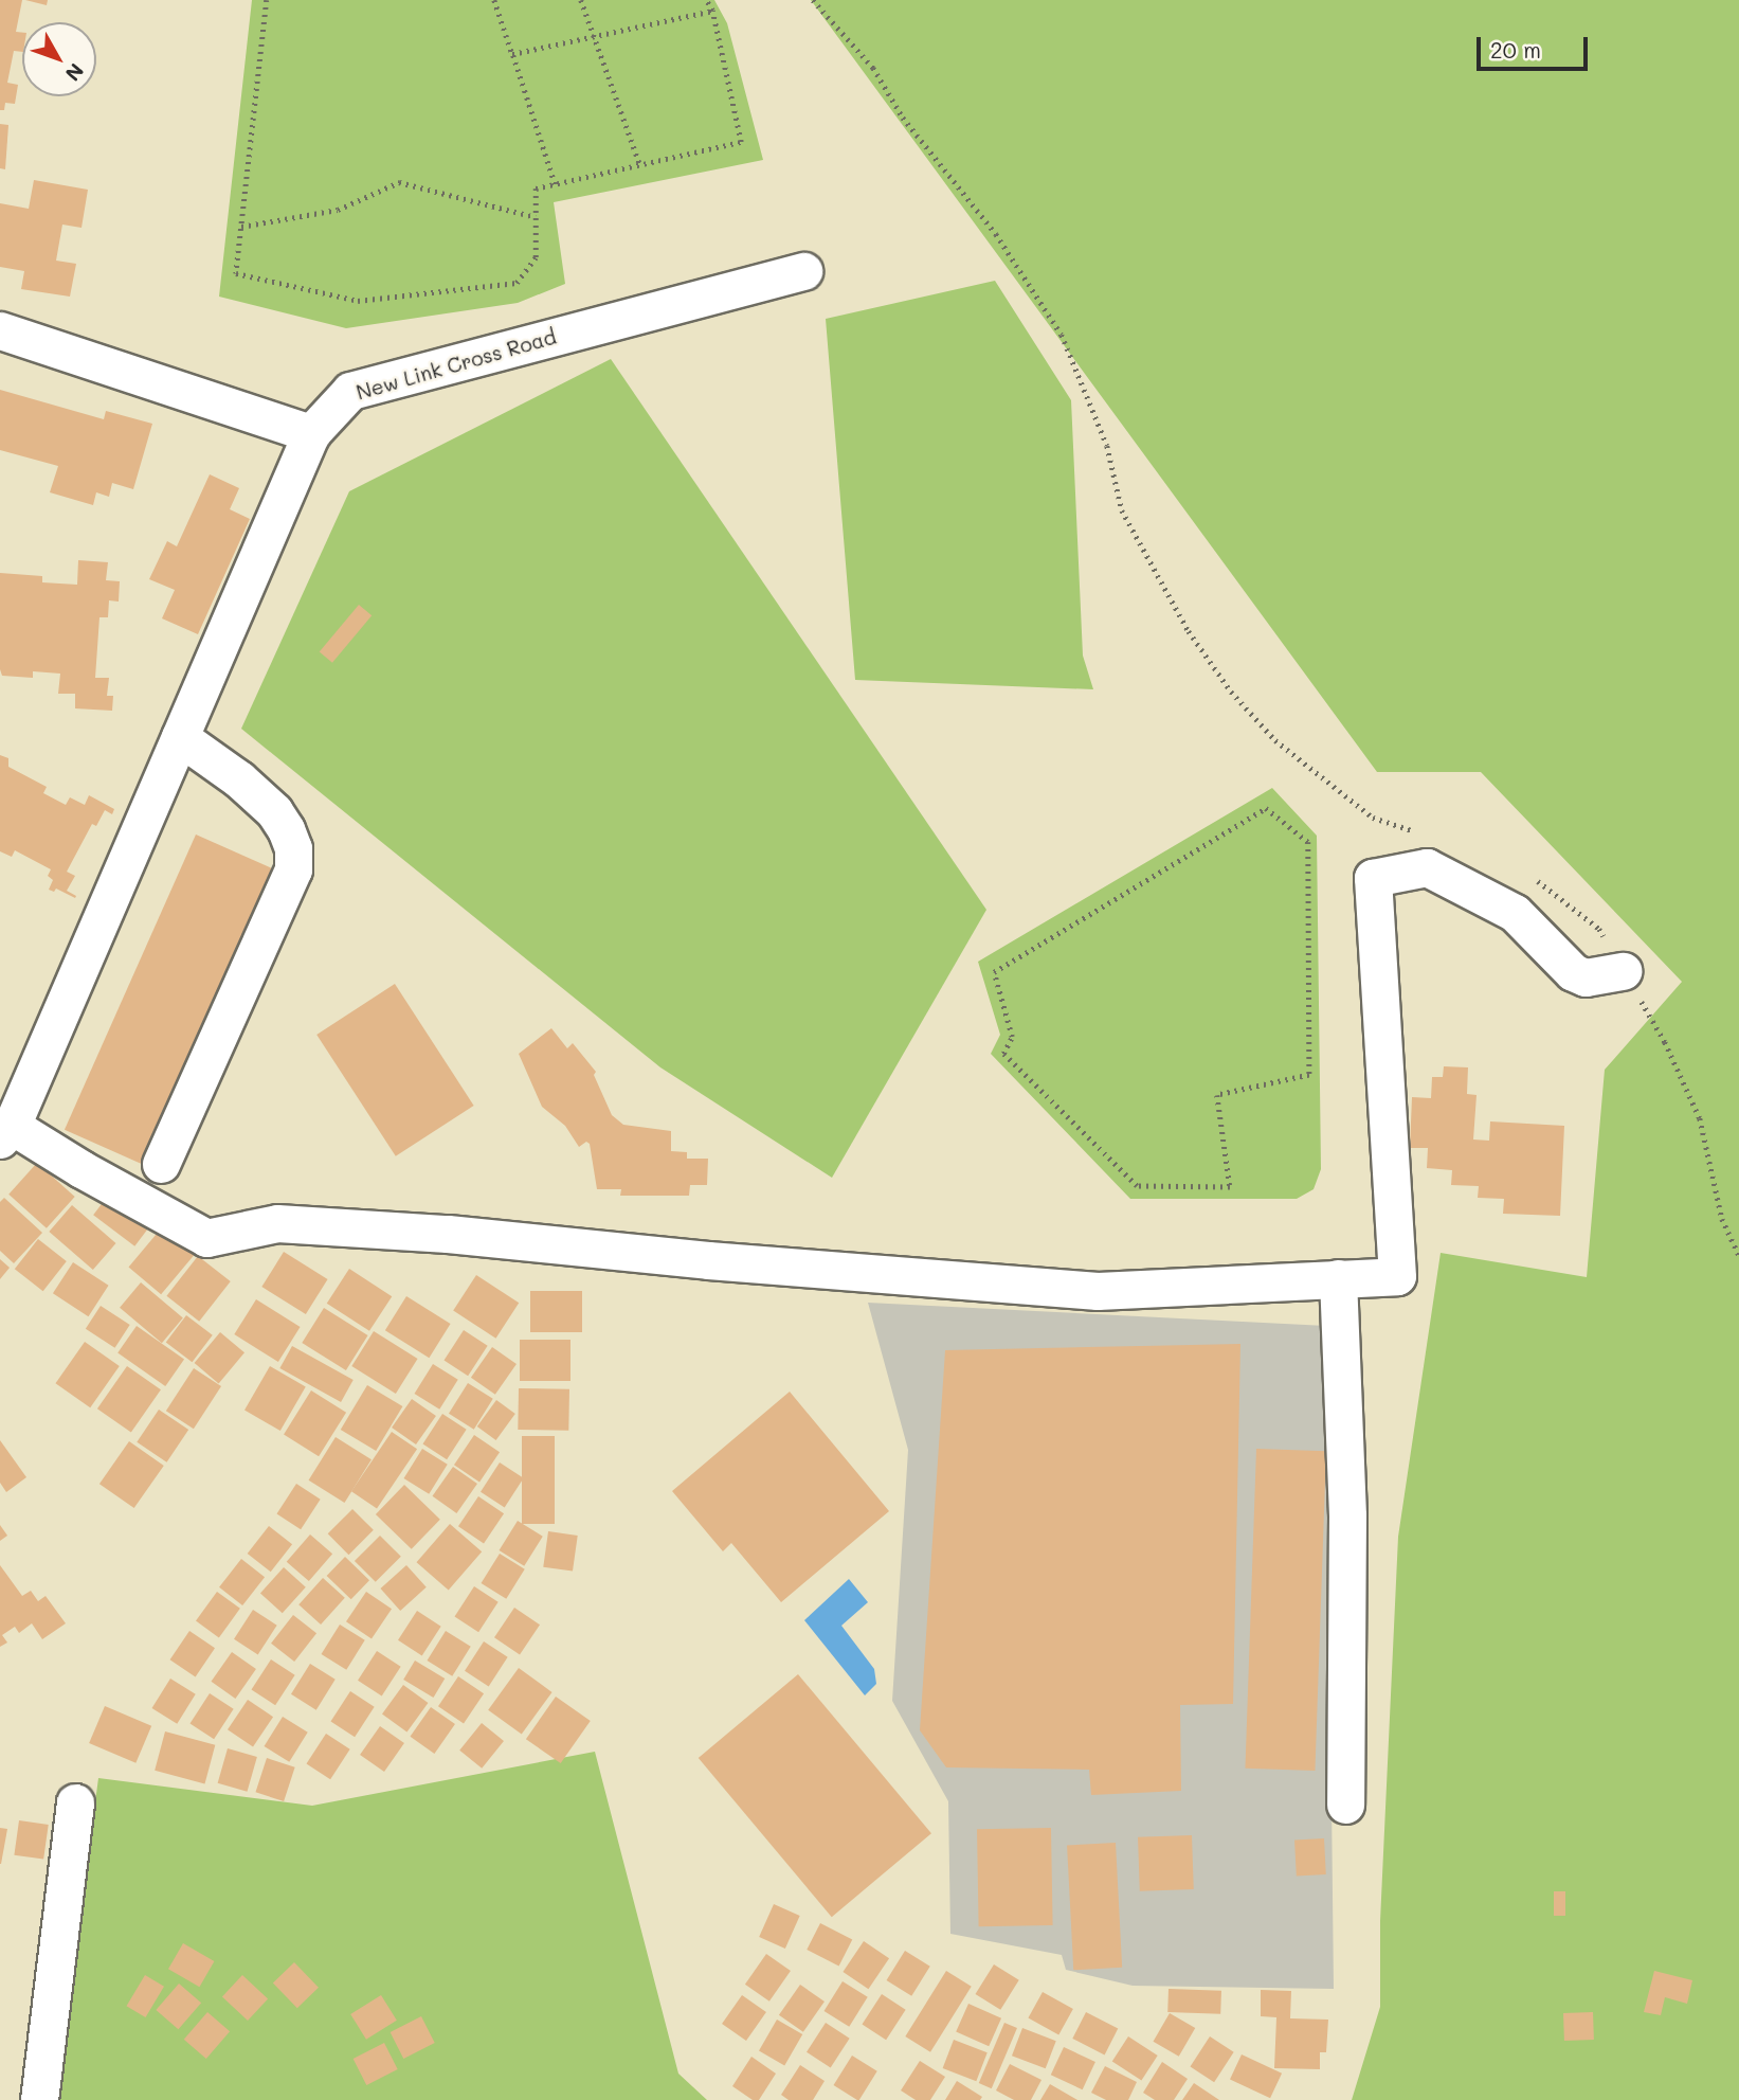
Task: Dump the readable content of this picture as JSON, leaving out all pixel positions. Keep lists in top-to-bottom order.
{
  "streets": {
    "street": ["New Link Cross Road"]
  },
  "scale_bar": "20 m",
  "north": "bottom right"
}
